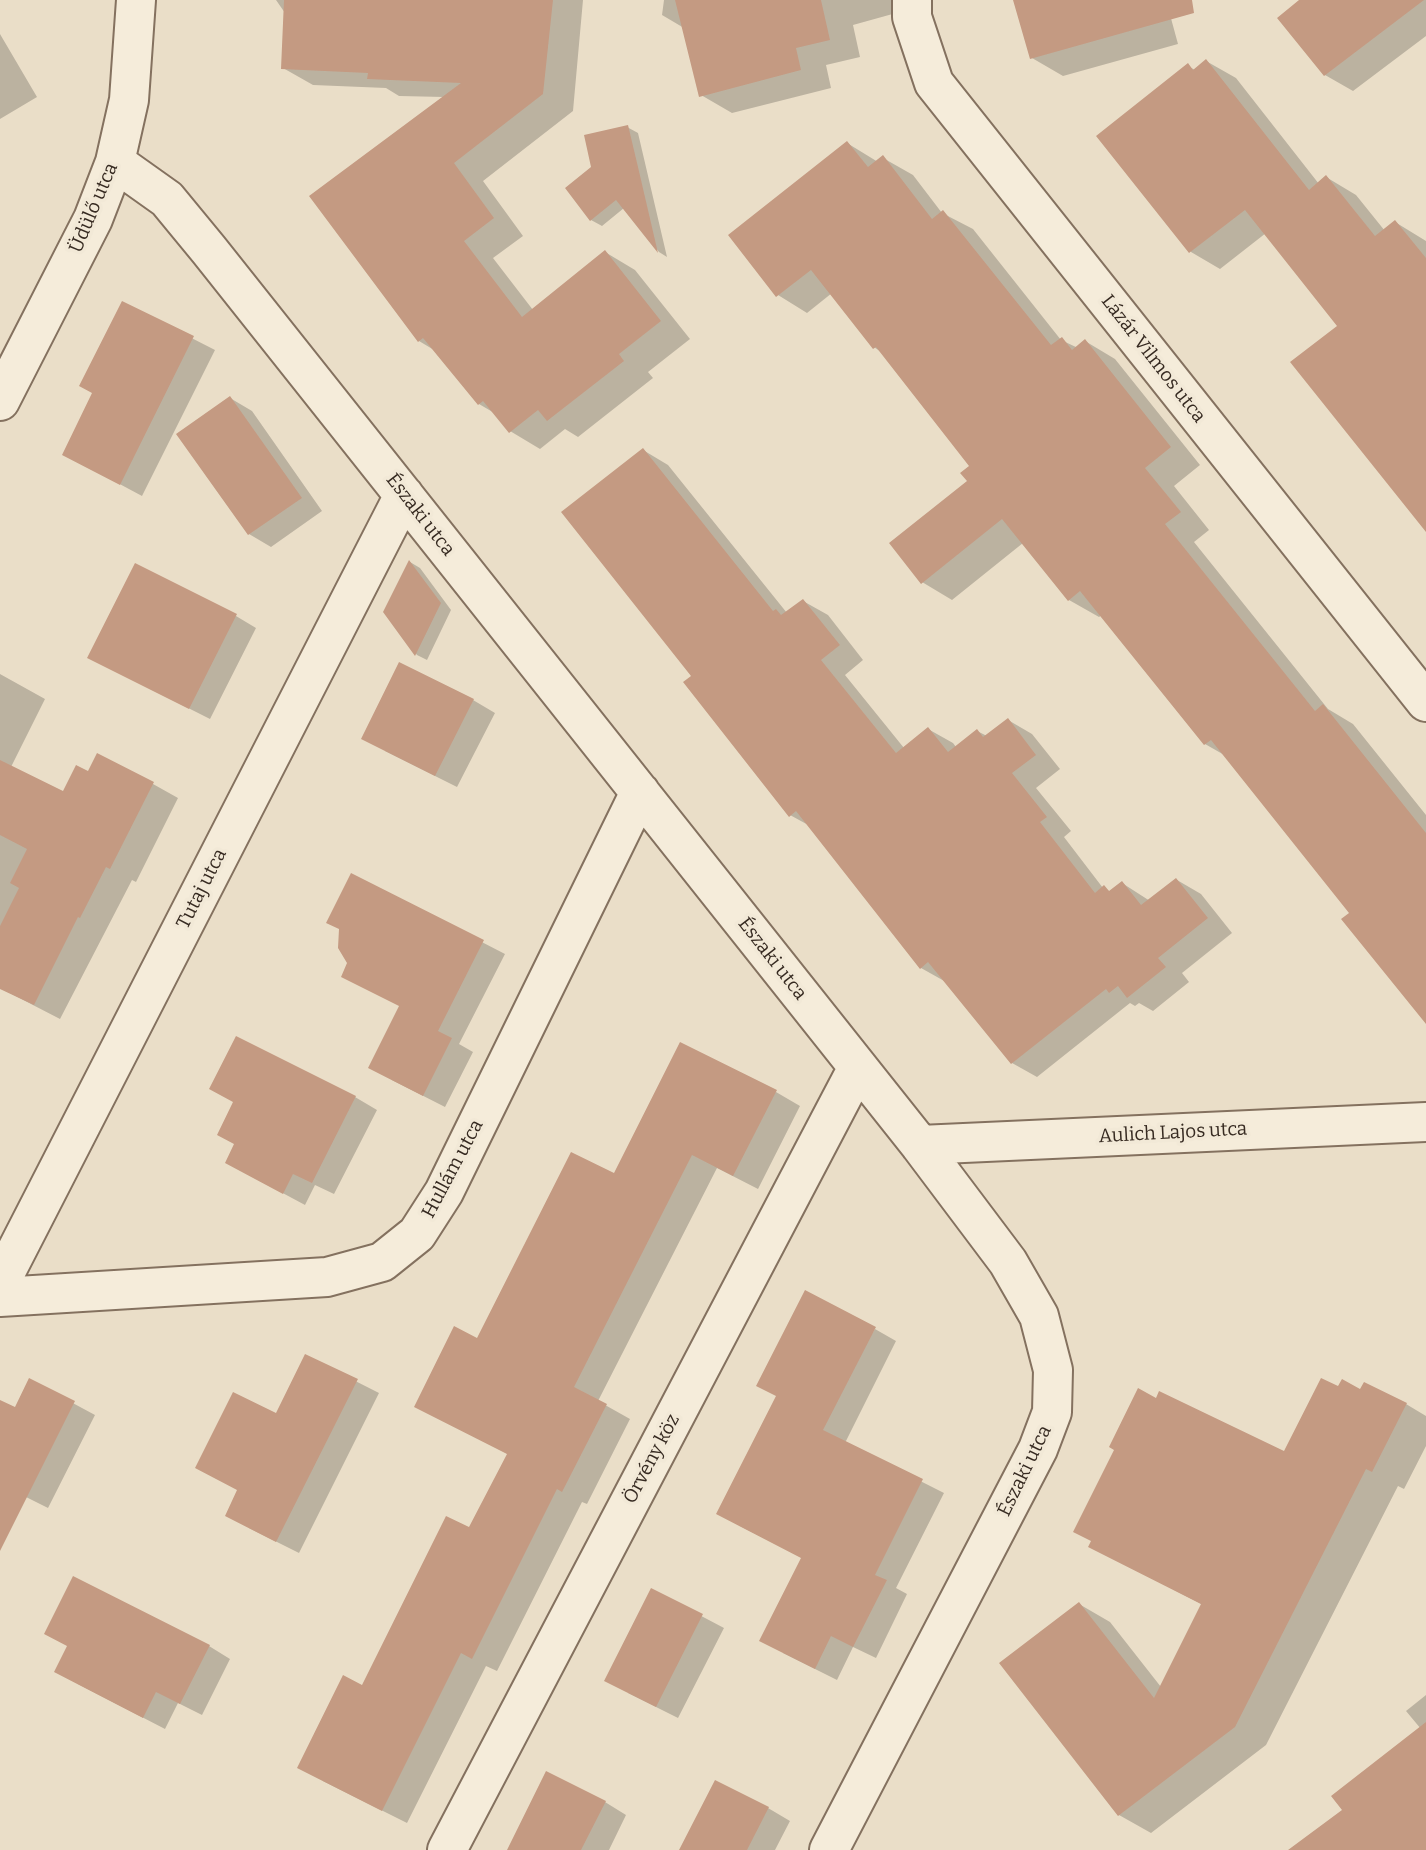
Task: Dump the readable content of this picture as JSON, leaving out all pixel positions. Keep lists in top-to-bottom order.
{
  "streets": {
    "street": [
      "Üdülő utca",
      "Lázár Vilmos utca",
      "Északi utca",
      "Tutaj utca",
      "Aulich Lajos utca",
      "Hullám utca",
      "Örvény köz"
    ]
  },
  "crossings": [
    ["Üdülő utca", "Északi utca"],
    ["Északi utca", "Tutaj utca"],
    ["Északi utca", "Aulich Lajos utca"],
    ["Északi utca", "Hullám utca"],
    ["Északi utca", "Örvény köz"]
  ]
}
